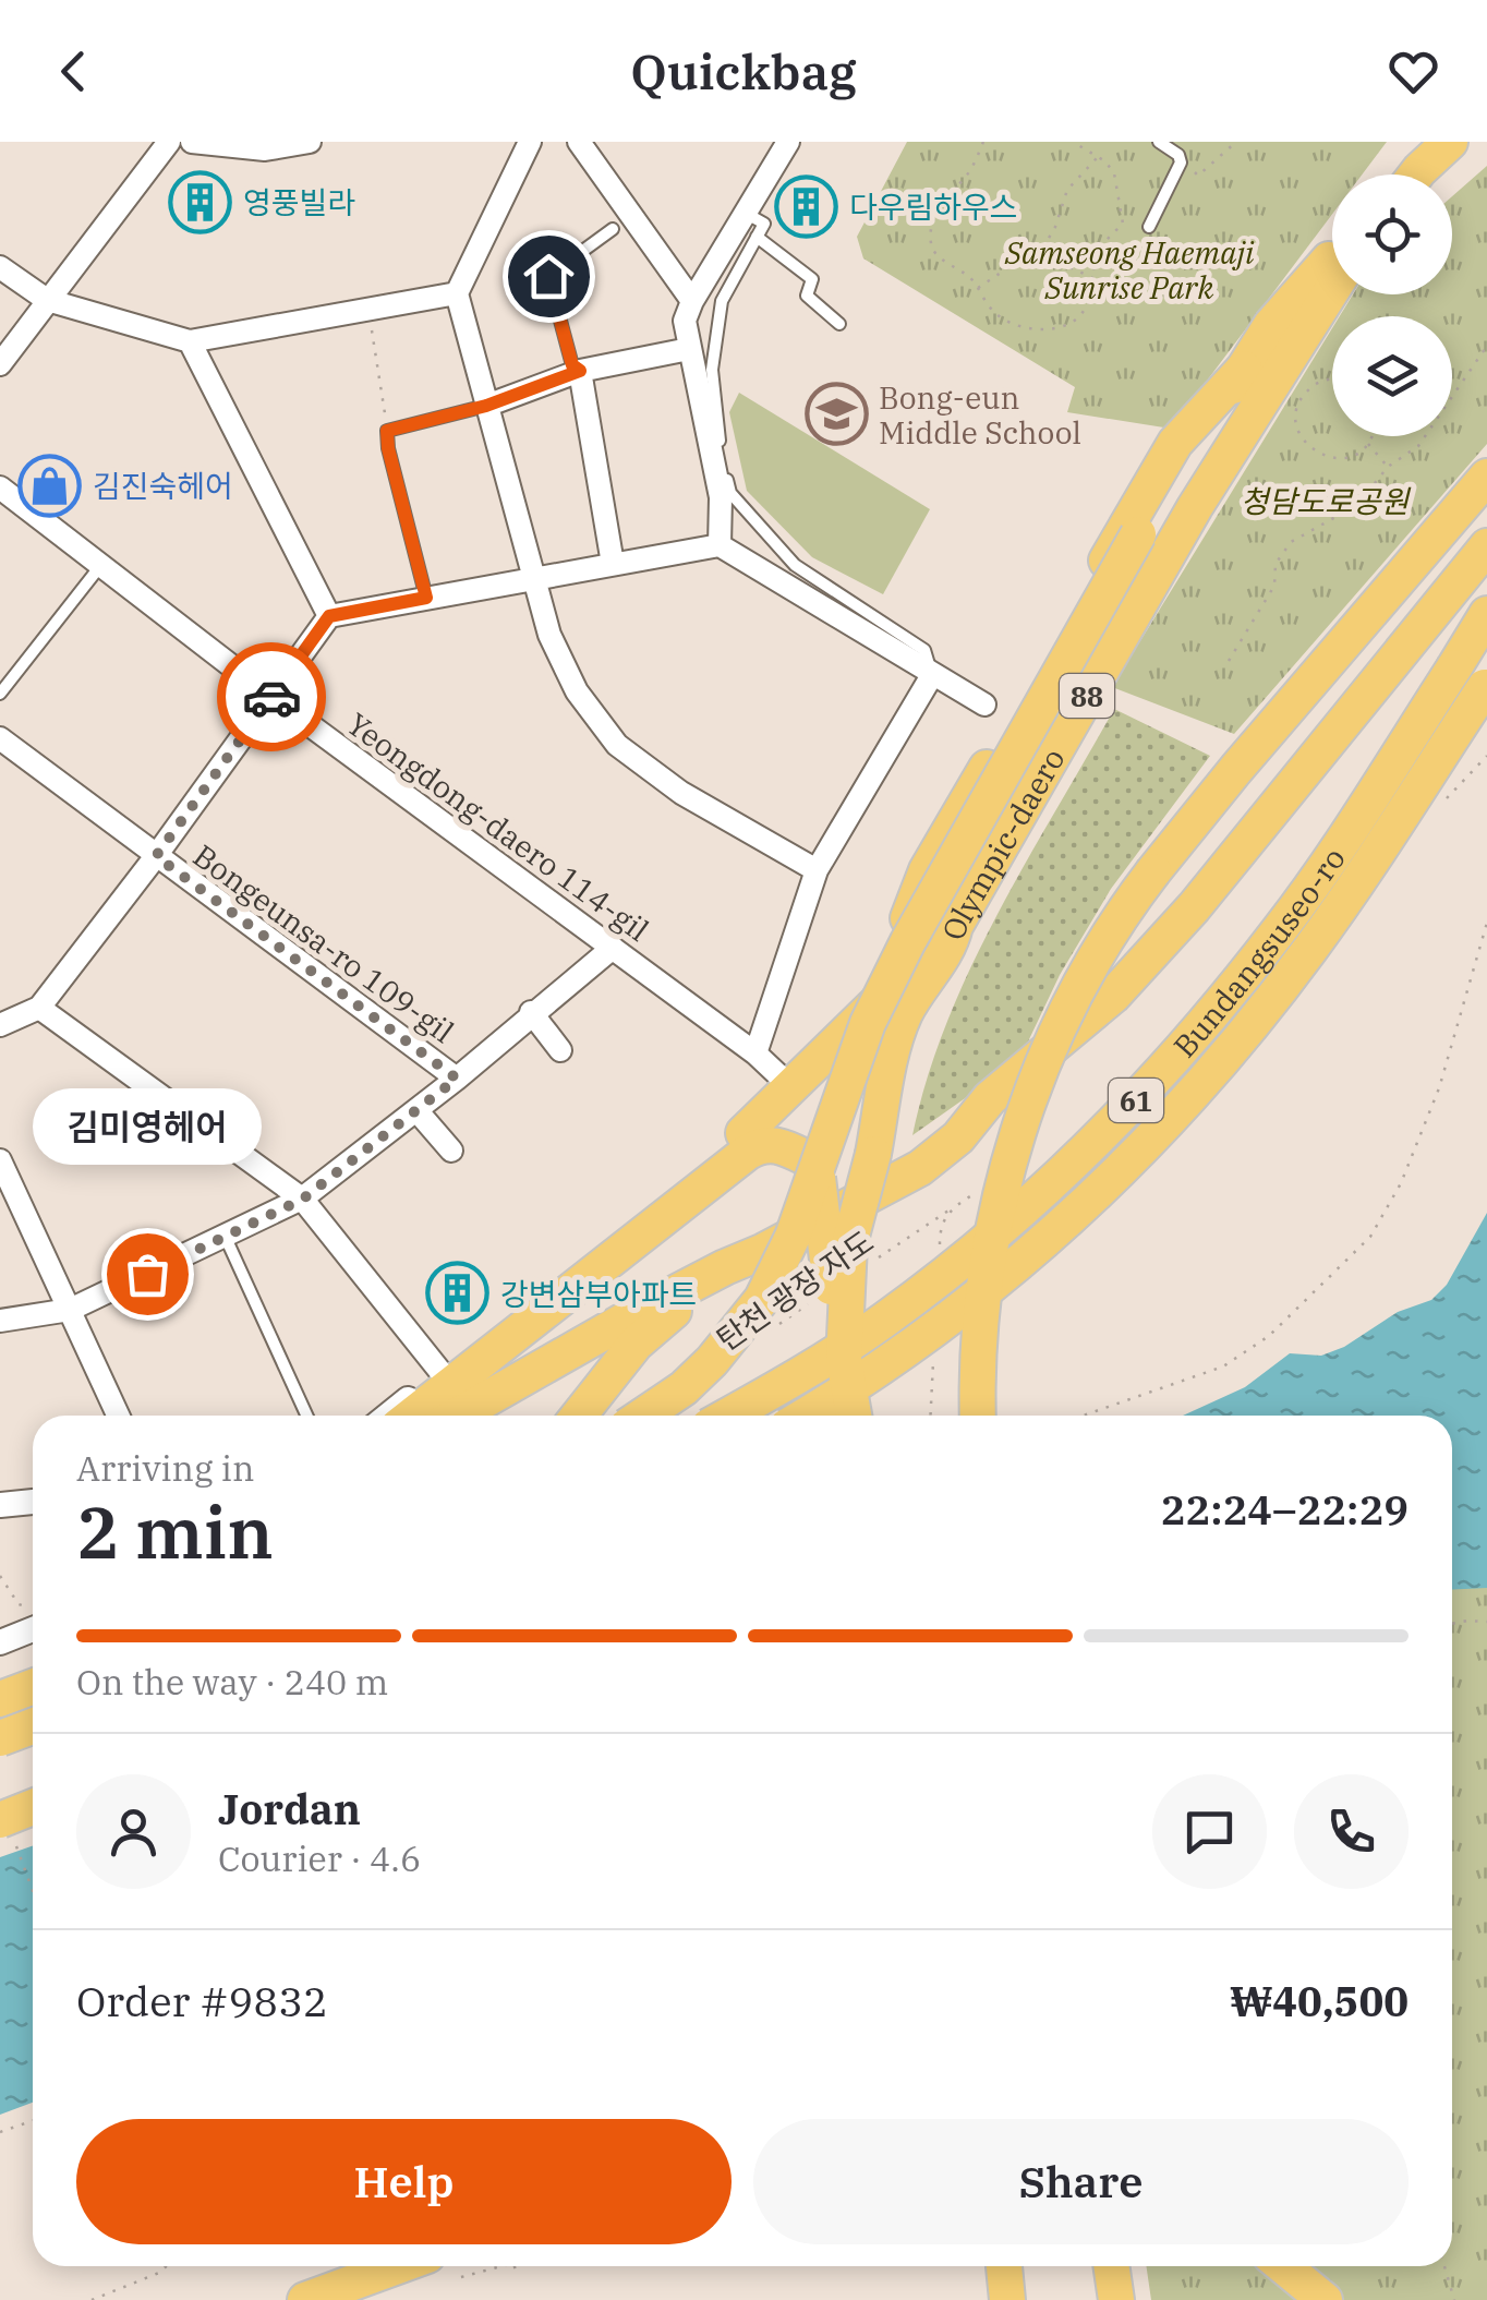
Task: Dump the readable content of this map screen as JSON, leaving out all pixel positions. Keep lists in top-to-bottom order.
{
  "streets": {
    "highway": [
      "88",
      "Olympic-daero",
      "Bundangsuseo-ro",
      "61"
    ],
    "street": ["Yeongdong-daero 114-gil", "Bongeunsa-ro 109-gil"],
    "path": ["탄천 광장 자도"]
  },
  "crossings": [
    ["Yeongdong-daero 114-gil", "Bongeunsa-ro 109-gil"]
  ],
  "parks": ["Samseong Haemaji Sunrise Park", "청담도로공원"],
  "places": {
    "building": ["영풍빌라", "다우림하우스", "강변삼부아파트"],
    "school or university": ["Bong-eun Middle School"],
    "shop": ["김진숙헤어"],
    "other": ["김미영헤어"]
  },
  "page": {
    "header": "Quickbag",
    "bubble": "김미영헤어",
    "heading": ["2 min", "Arriving in", "22:24–22:29"],
    "panel": [
      "Jordan",
      "Courier · 4.6",
      "Order #9832",
      "₩40,500"
    ],
    "bar": "On the way · 240 m",
    "buttons": ["Help", "Share"]
  }
}
